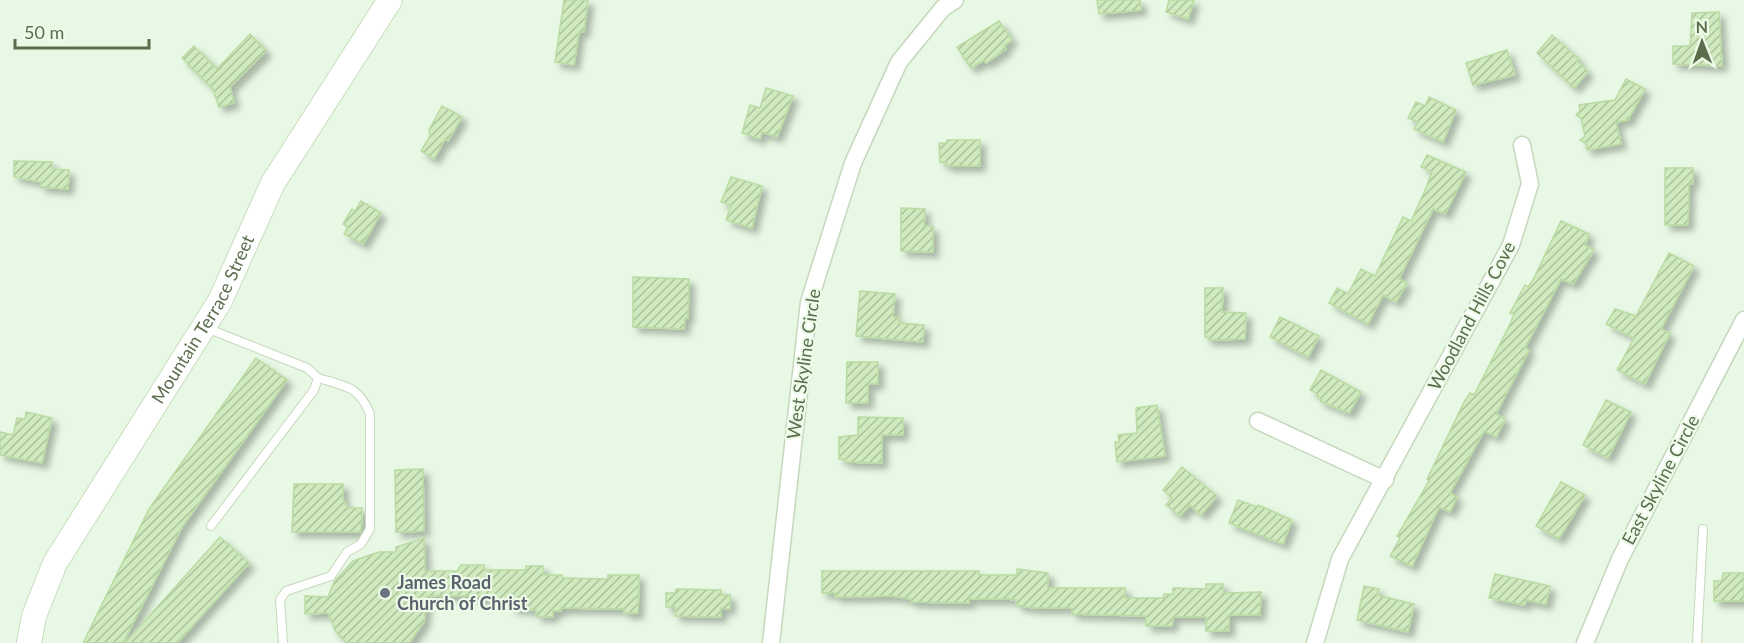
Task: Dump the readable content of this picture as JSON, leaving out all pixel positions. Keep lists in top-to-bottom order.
{
  "streets": {
    "street": [
      "Woodland Hills Cove",
      "Mountain Terrace Street",
      "West Skyline Circle",
      "East Skyline Circle"
    ]
  },
  "places": ["James Road Church of Christ"],
  "scale_bar": "50 m",
  "north": "top"
}
